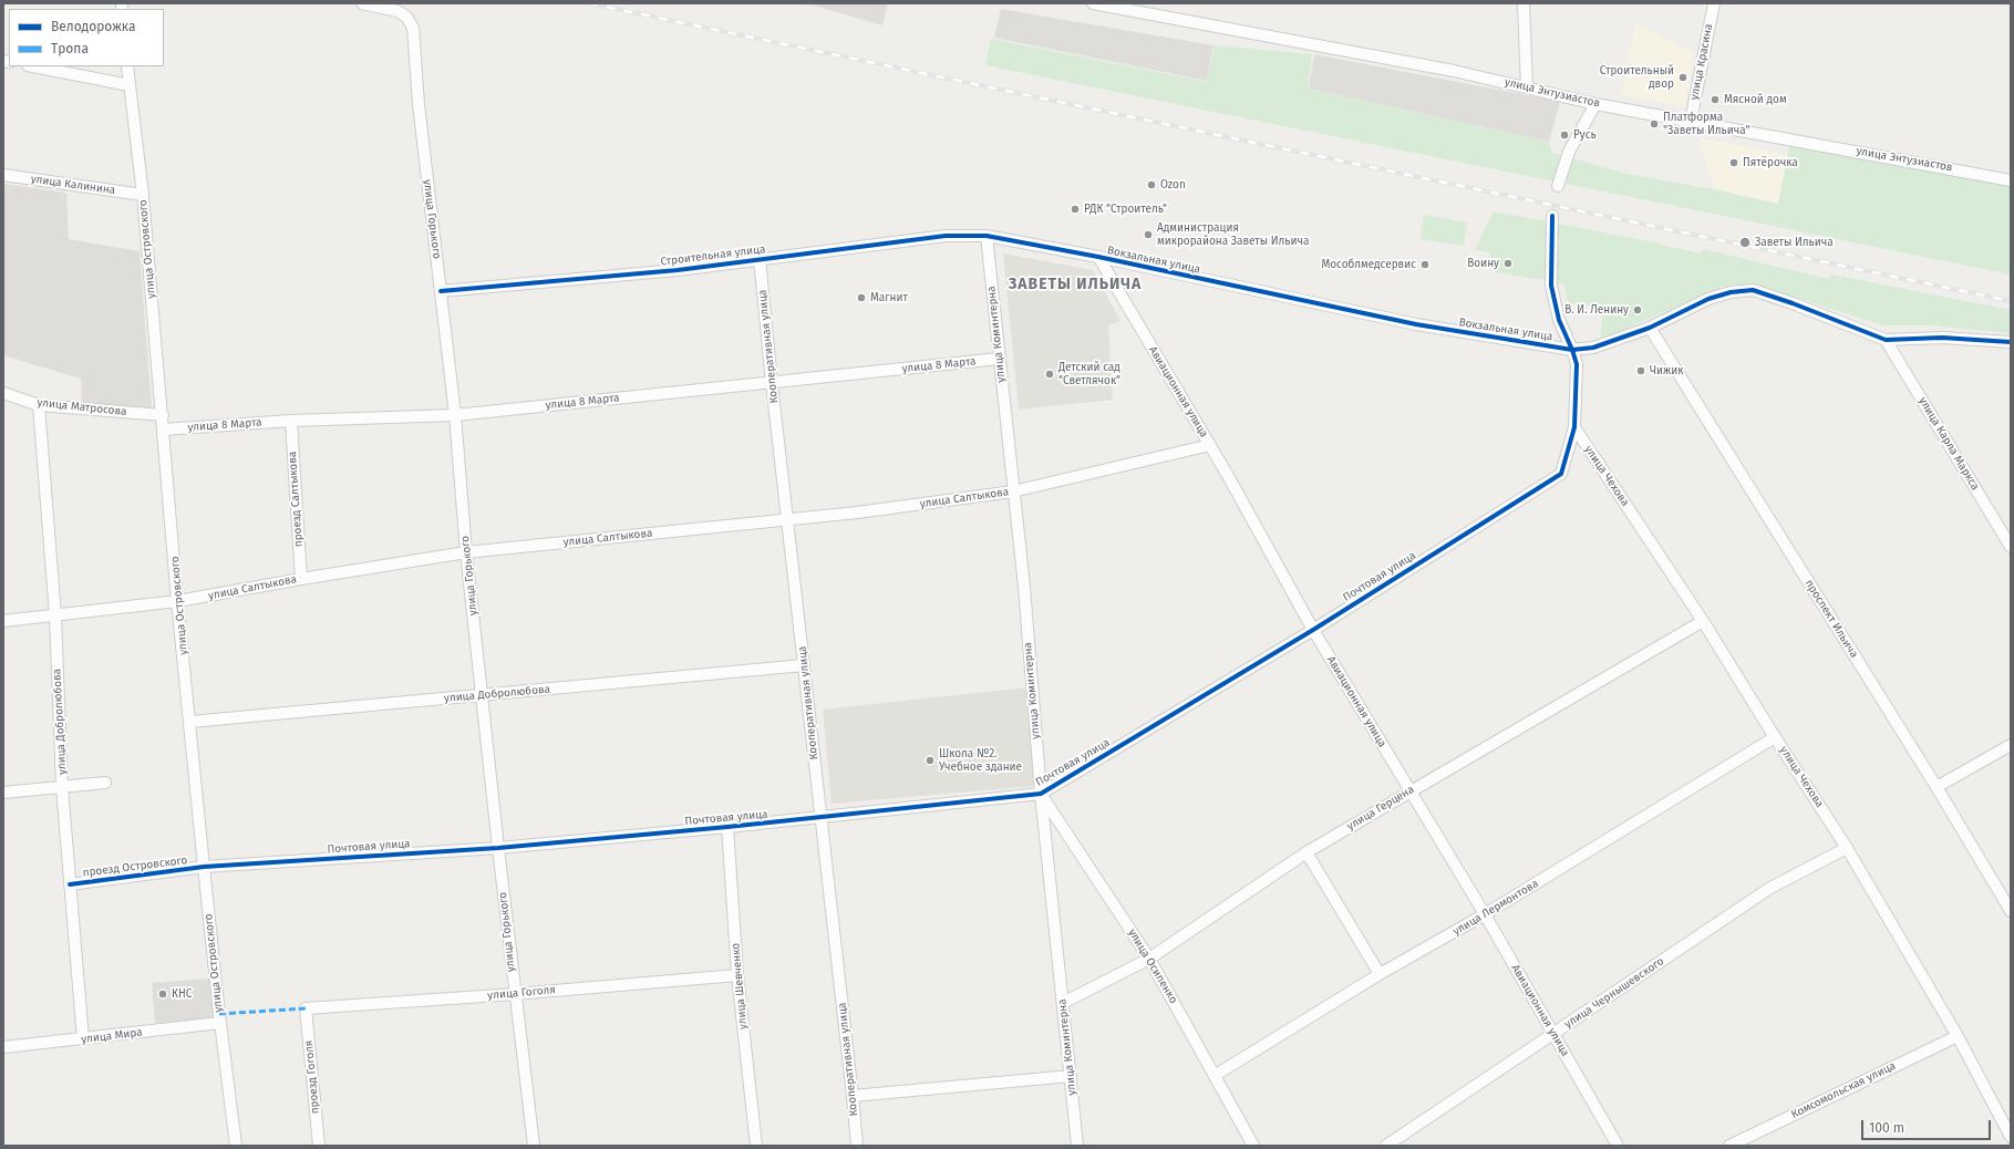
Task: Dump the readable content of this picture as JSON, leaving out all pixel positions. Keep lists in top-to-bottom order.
{
  "streets": {
    "street": [
      "улица Красина",
      "улица Энтузиастов",
      "улица Калинина",
      "улица Горького",
      "улица Островского",
      "Строительная улица",
      "Вокзальная улица",
      "улица Коминтерна",
      "Кооперативная улица",
      "улица 8 Марта",
      "Авиационная улица",
      "улица Матросова",
      "улица Карла Маркса",
      "улица Чехова",
      "улица Салтыкова",
      "проезд Салтыкова",
      "Почтовая улица",
      "проспект Ильича",
      "улица Добролюбова",
      "улица Герцена",
      "проезд Островского",
      "улица Лермонтова",
      "улица Осипенко",
      "улица Шевченко",
      "улица Гоголя",
      "улица Чернышевского",
      "улица Мира",
      "проезд Гоголя",
      "Комсомольская улица"
    ]
  },
  "crossings": [
    ["улица Красина", "улица Энтузиастов"],
    ["улица Калинина", "улица Островского"],
    ["улица Горького", "Строительная улица"],
    ["улица Горького", "улица 8 Марта"],
    ["улица Горького", "улица Салтыкова"],
    ["улица Горького", "Почтовая улица"],
    ["улица Горького", "улица Добролюбова"],
    ["улица Горького", "улица Гоголя"],
    ["улица Островского", "улица 8 Марта"],
    ["улица Островского", "улица Матросова"],
    ["улица Островского", "улица Салтыкова"],
    ["улица Островского", "Почтовая улица"],
    ["улица Островского", "улица Добролюбова"],
    ["улица Островского", "проезд Островского"],
    ["улица Островского", "улица Мира"],
    ["Строительная улица", "Вокзальная улица"],
    ["Строительная улица", "улица Коминтерна"],
    ["Строительная улица", "Кооперативная улица"],
    ["Вокзальная улица", "улица Коминтерна"],
    ["Вокзальная улица", "Авиационная улица"],
    ["Вокзальная улица", "улица Карла Маркса"],
    ["Вокзальная улица", "Почтовая улица"],
    ["Вокзальная улица", "проспект Ильича"],
    ["улица Коминтерна", "улица 8 Марта"],
    ["улица Коминтерна", "улица Салтыкова"],
    ["улица Коминтерна", "Почтовая улица"],
    ["улица Коминтерна", "улица Герцена"],
    ["улица Коминтерна", "улица Осипенко"],
    ["Кооперативная улица", "улица 8 Марта"],
    ["Кооперативная улица", "улица Салтыкова"],
    ["Кооперативная улица", "Почтовая улица"],
    ["Кооперативная улица", "улица Добролюбова"],
    ["улица 8 Марта", "проезд Салтыкова"],
    ["Авиационная улица", "улица Салтыкова"],
    ["Авиационная улица", "Почтовая улица"],
    ["Авиационная улица", "улица Герцена"],
    ["Авиационная улица", "улица Лермонтова"],
    ["Авиационная улица", "улица Чернышевского"],
    ["улица Матросова", "улица Добролюбова"],
    ["улица Чехова", "Почтовая улица"],
    ["улица Чехова", "улица Герцена"],
    ["улица Чехова", "улица Лермонтова"],
    ["улица Чехова", "улица Чернышевского"],
    ["улица Чехова", "Комсомольская улица"],
    ["улица Салтыкова", "проезд Салтыкова"],
    ["улица Салтыкова", "улица Добролюбова"],
    ["Почтовая улица", "проезд Островского"],
    ["Почтовая улица", "улица Осипенко"],
    ["Почтовая улица", "улица Шевченко"],
    ["улица Добролюбова", "проезд Островского"],
    ["улица Добролюбова", "улица Мира"],
    ["улица Герцена", "улица Осипенко"],
    ["улица Лермонтова", "улица Осипенко"],
    ["улица Шевченко", "улица Гоголя"],
    ["улица Гоголя", "проезд Гоголя"]
  ],
  "districts": ["ЗАВЕТЫ ИЛЬИЧА"],
  "places": [
    "Строительный двор",
    "Мясной дом",
    "Платформа \"Заветы Ильича\"",
    "Русь",
    "Пятёрочка",
    "Ozon",
    "РДК \"Строитель\"",
    "Администрация микрорайона Заветы Ильича",
    "Заветы Ильича",
    "Воину",
    "Мособлмедсервис",
    "Магнит",
    "В. И. Ленину",
    "Чижик",
    "Детский сад \"Светлячок\"",
    "Школа №2. Учебное здание",
    "КНС"
  ],
  "legend": ["Велодорожка", "Тропа"],
  "scale_bar": "100 m"
}
